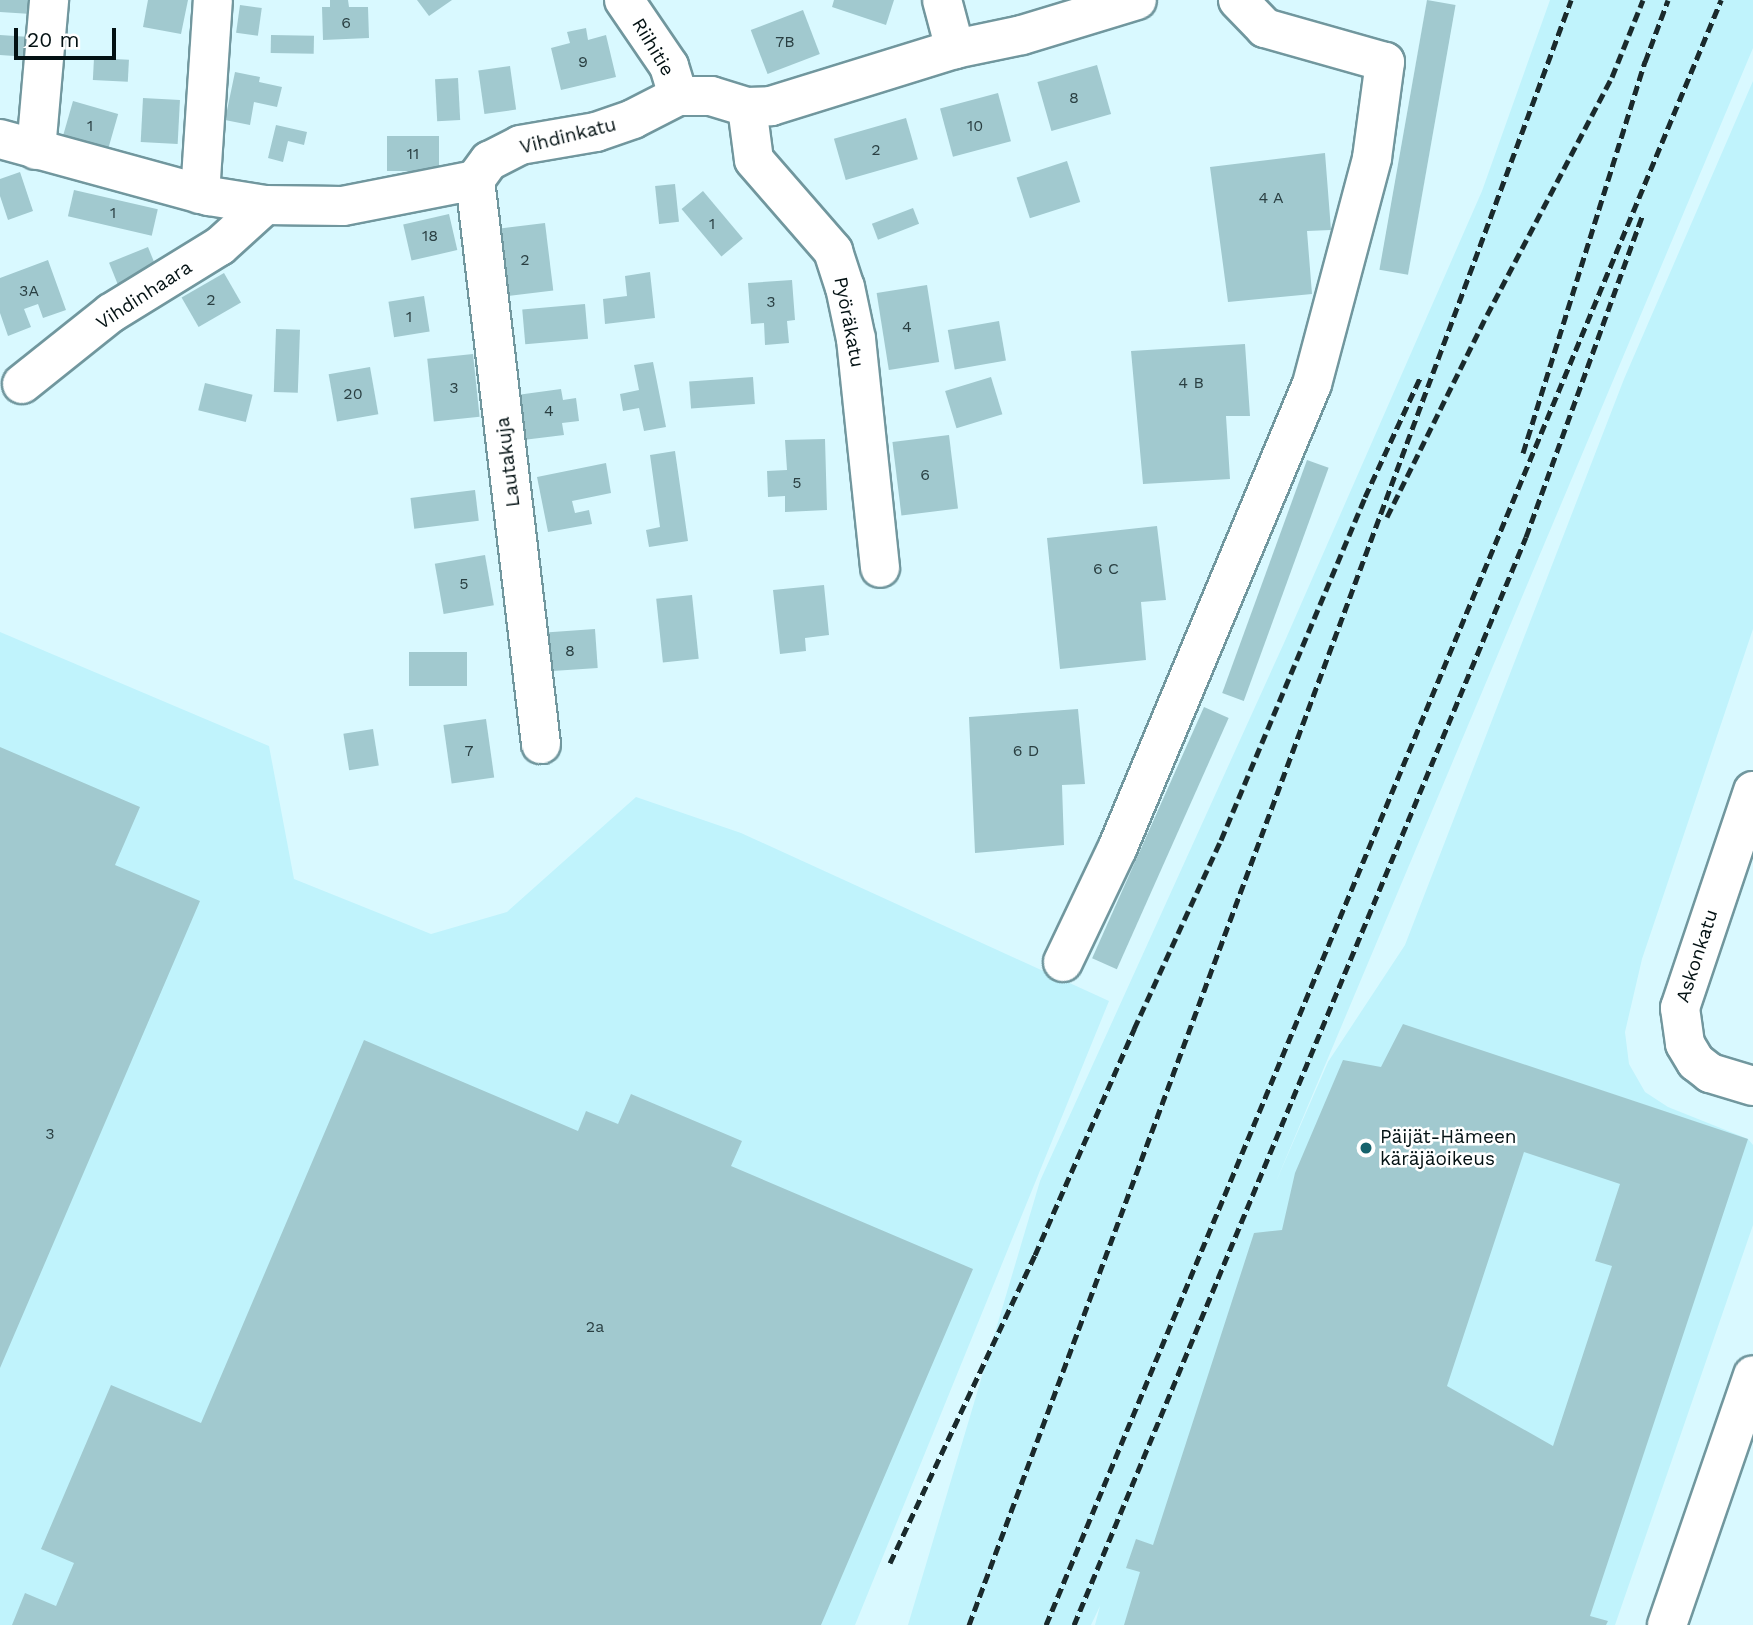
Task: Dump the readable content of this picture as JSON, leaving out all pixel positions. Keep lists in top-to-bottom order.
{
  "streets": {
    "street": [
      "Riihitie",
      "Vihdinkatu",
      "Vihdinhaara",
      "Pyöräkatu",
      "Lautakuja",
      "Askonkatu"
    ]
  },
  "crossings": [
    ["Riihitie", "Vihdinkatu"],
    ["Vihdinkatu", "Pyöräkatu"],
    ["Vihdinkatu", "Lautakuja"]
  ],
  "places": ["Päijät-Hämeen käräjäoikeus"],
  "house_numbers": [
    "6",
    "7B",
    "9",
    "8",
    "1",
    "10",
    "2",
    "11",
    "4 A",
    "1",
    "1",
    "18",
    "2",
    "3A",
    "2",
    "3",
    "1",
    "4",
    "4 B",
    "3",
    "20",
    "4",
    "6",
    "5",
    "6 C",
    "5",
    "8",
    "7",
    "6 D",
    "3",
    "2a"
  ],
  "scale_bar": "20 m"
}
